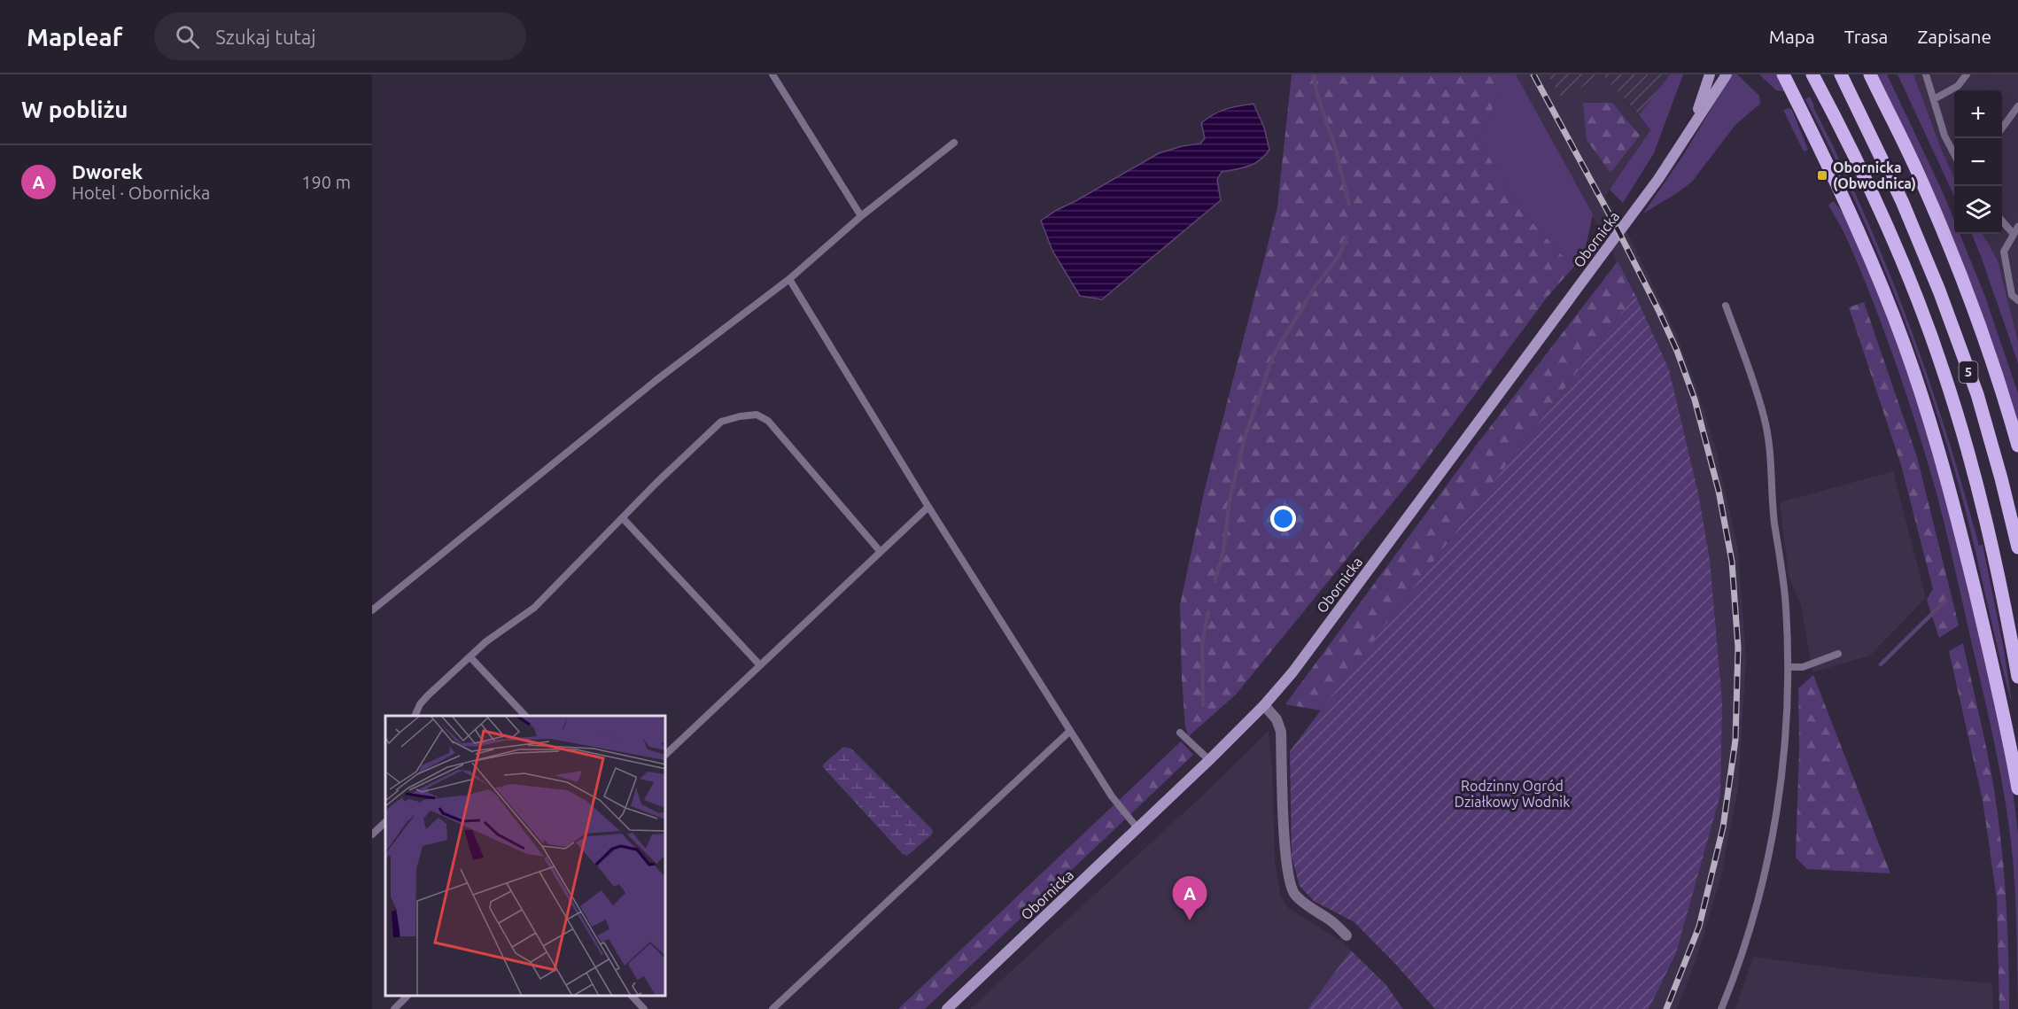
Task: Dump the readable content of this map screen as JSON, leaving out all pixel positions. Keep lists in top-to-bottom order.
{
  "streets": {
    "main road": ["Obornicka", "5"]
  },
  "parks": ["Rodzinny Ogród Działkowy Wodnik"],
  "places": {
    "transit": ["Obornicka (Obwodnica)"]
  },
  "page": {
    "header": "Mapleaf",
    "search": "Szukaj tutaj",
    "nav": ["Mapa", "Trasa", "Zapisane"],
    "heading": "W pobliżu",
    "map_buttons": ["+", "−"],
    "list": [
      {
        "mark": "A",
        "name": "Dworek",
        "note": "Hotel · Obornicka",
        "value": "190 m"
      }
    ],
    "pins": "A"
  }
}
